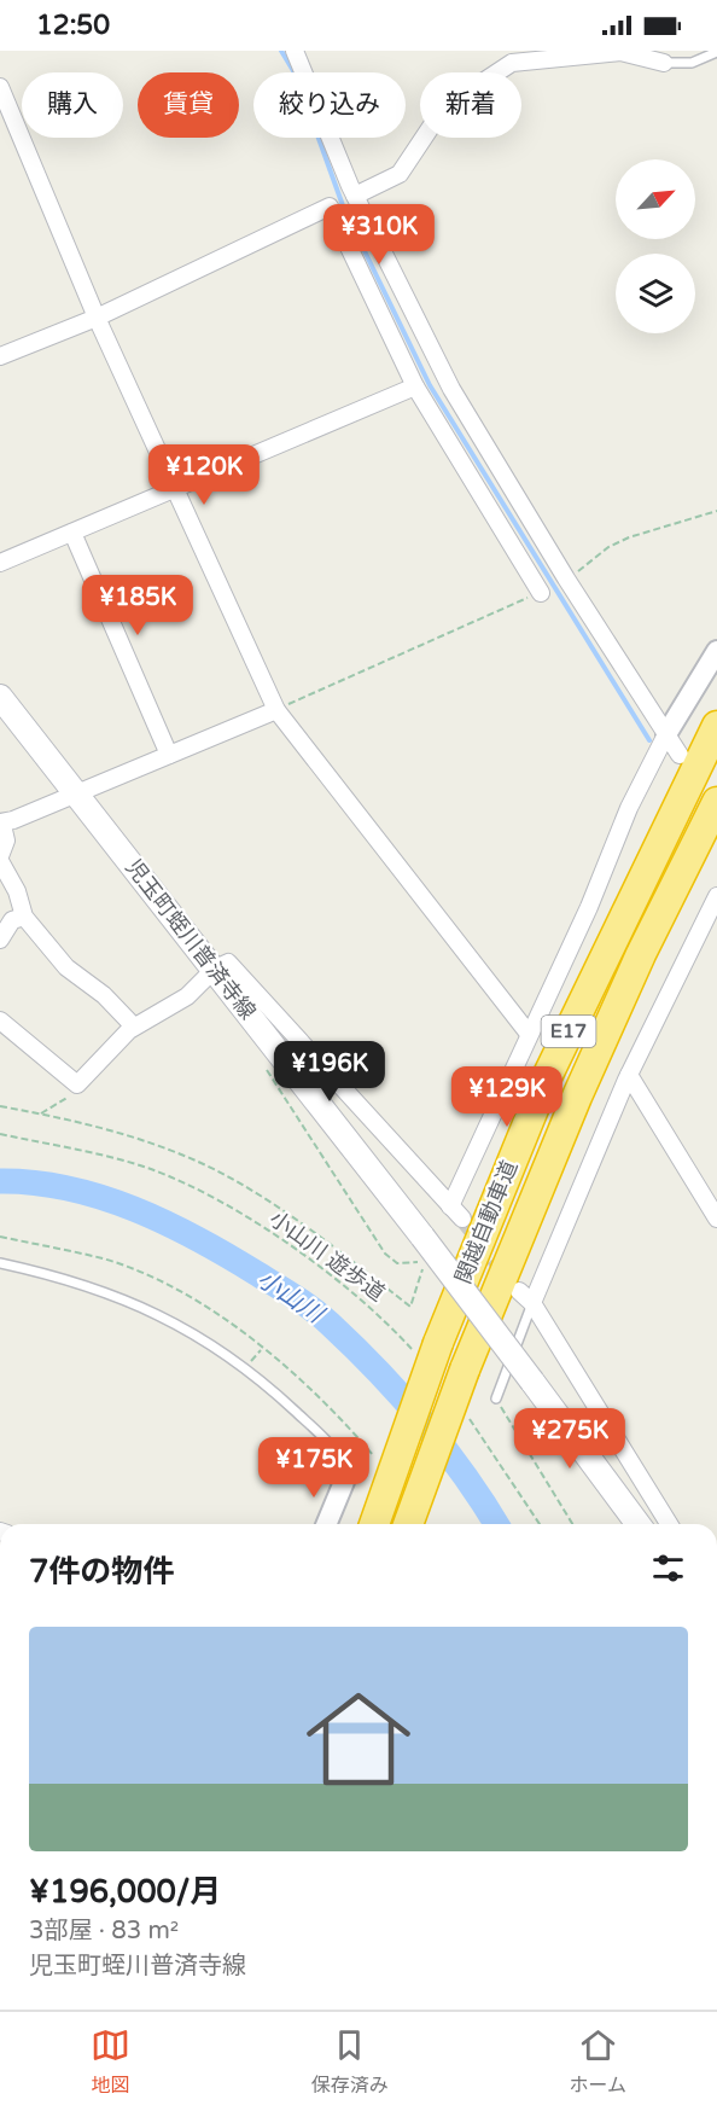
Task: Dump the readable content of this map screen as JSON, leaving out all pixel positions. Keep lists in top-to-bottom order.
{
  "streets": {
    "highway": ["E17", "関越自動車道"],
    "main road": ["児玉町蛭川普済寺線"],
    "path": ["小山川 遊歩道"]
  },
  "crossings": [
    ["関越自動車道", "小山川 遊歩道"]
  ],
  "water": ["小山川"],
  "north": "top right",
  "page": {
    "status": "12:50",
    "chip": [
      "購入",
      "賃貸",
      "絞り込み",
      "新着"
    ],
    "price": [
      "¥310K",
      "¥120K",
      "¥185K",
      "¥196K",
      "¥129K",
      "¥275K",
      "¥175K"
    ],
    "heading": "7件の物件",
    "list": [
      {
        "name": "¥196,000/月",
        "note": "3部屋 · 83 m² · 児玉町蛭川普済寺線"
      }
    ],
    "tabs": ["地図", "保存済み", "ホーム"]
  }
}
